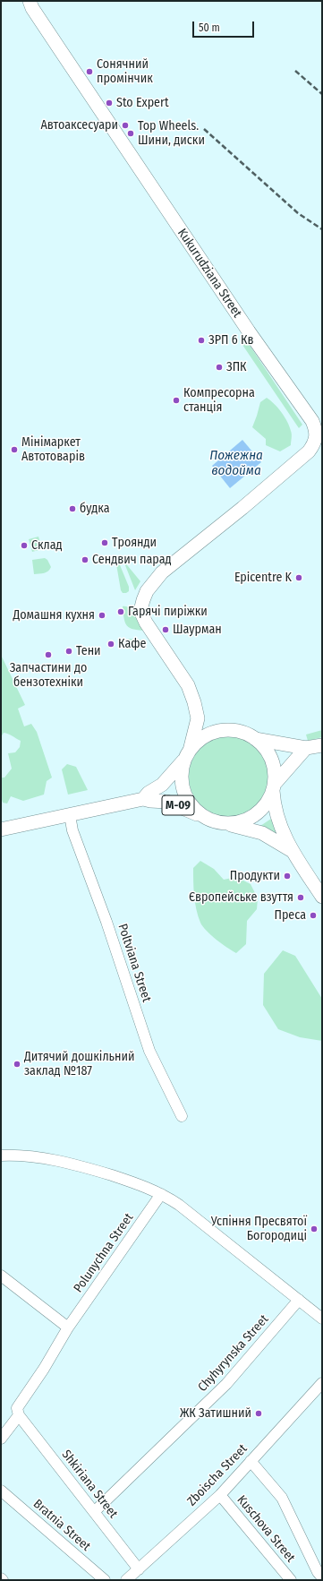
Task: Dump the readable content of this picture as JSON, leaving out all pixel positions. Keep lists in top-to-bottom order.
{
  "streets": {
    "main road": ["Kukurudziana Street", "М-09"],
    "street": [
      "Poltviana Street",
      "Polunychna Street",
      "Chyhyrynska Street",
      "Zboischa Street",
      "Shkiriana Street",
      "Bratnia Street",
      "Kuschova Street"
    ]
  },
  "crossings": [
    ["Kukurudziana Street", "М-09"],
    ["М-09", "Poltviana Street"],
    ["Polunychna Street", "Shkiriana Street"],
    ["Chyhyrynska Street", "Shkiriana Street"],
    ["Zboischa Street", "Shkiriana Street"],
    ["Zboischa Street", "Kuschova Street"]
  ],
  "water": ["Пожежна водойма"],
  "places": [
    "Сонячний промінчик",
    "Sto Expert",
    "Автоаксесуари",
    "Top Wheels. Шини, диски",
    "ЗРП 6 Кв",
    "ЗПК",
    "Компресорна станція",
    "Мінімаркет Автотоварів",
    "будка",
    "Троянди",
    "Склад",
    "Сендвич парад",
    "Epicentre K",
    "Гарячі пиріжки",
    "Домашня кухня",
    "Шаурман",
    "Кафе",
    "Тени",
    "Запчастини до бензотехніки",
    "Продукти",
    "Європейське взуття",
    "Преса",
    "Дитячий дошкільний заклад №187",
    "Успіння Пресвятої Богородиці",
    "ЖК Затишний"
  ],
  "scale_bar": "50 m"
}
